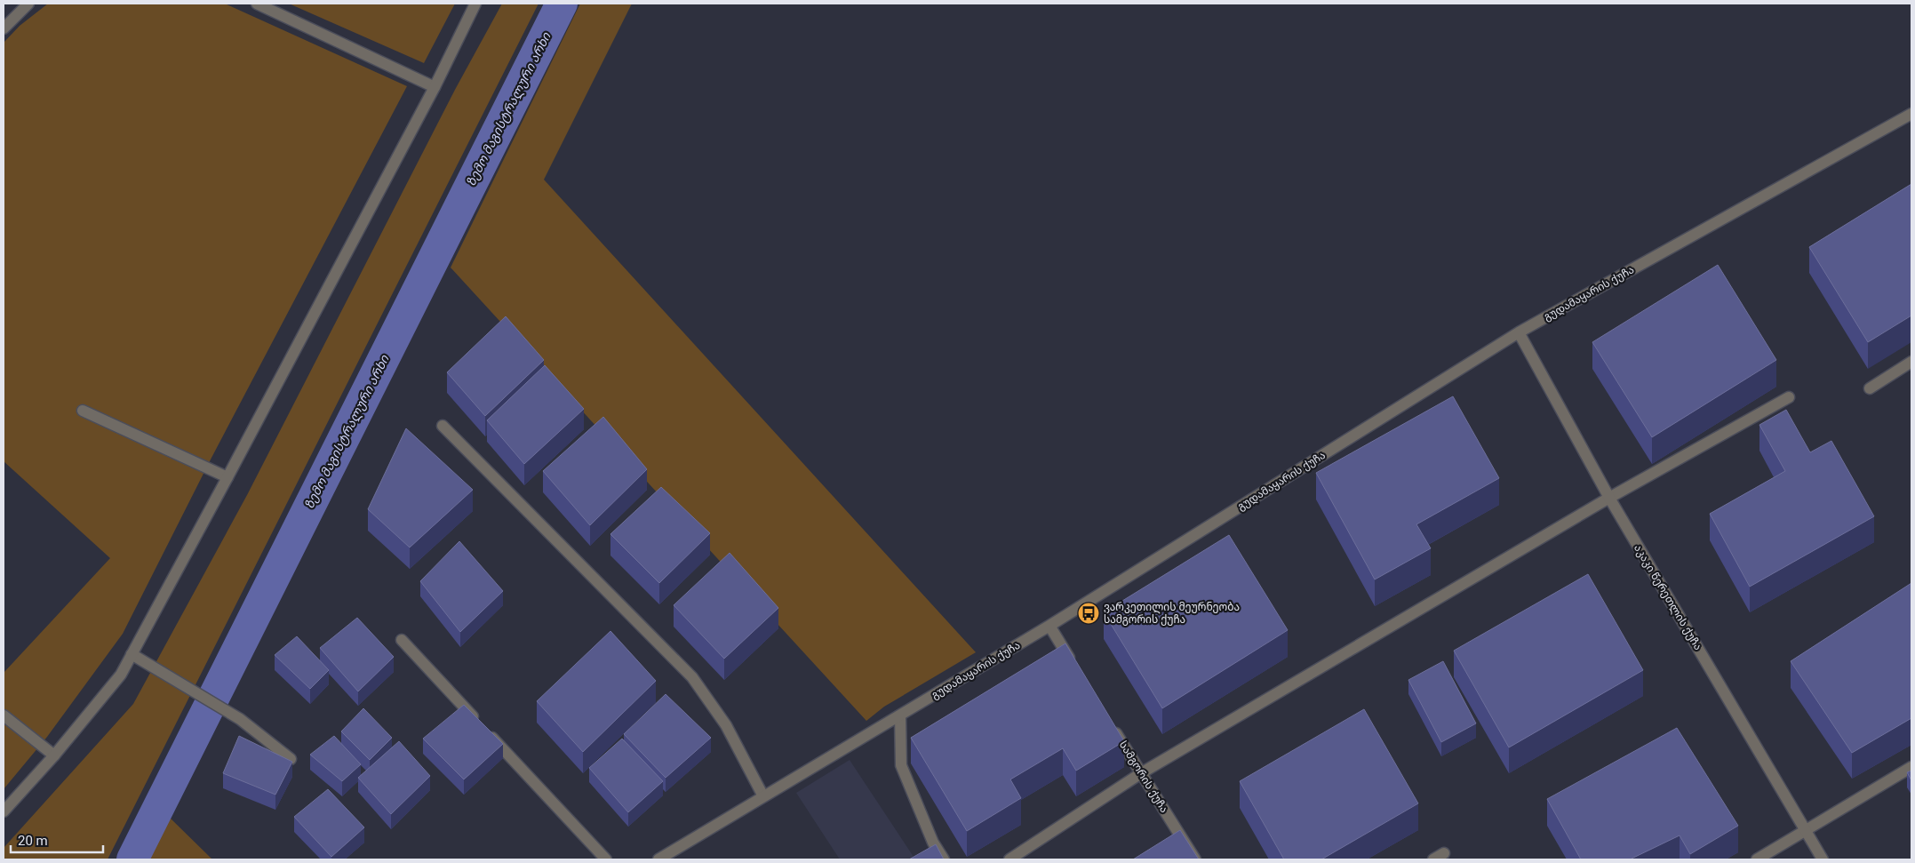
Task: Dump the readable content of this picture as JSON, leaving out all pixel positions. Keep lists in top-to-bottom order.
{
  "streets": {
    "street": ["გუდამაყარის ქუჩა", "აკაკი წერეთლის ქუჩა", "სამგორის ქუჩა"]
  },
  "crossings": [
    ["გუდამაყარის ქუჩა", "აკაკი წერეთლის ქუჩა"]
  ],
  "water": ["ზემო მაგისტრალური არხი"],
  "places": {
    "bus stop": ["ვარკეთილის მეურნეობა სამგორის ქუჩა"]
  },
  "scale_bar": "20 m"
}
